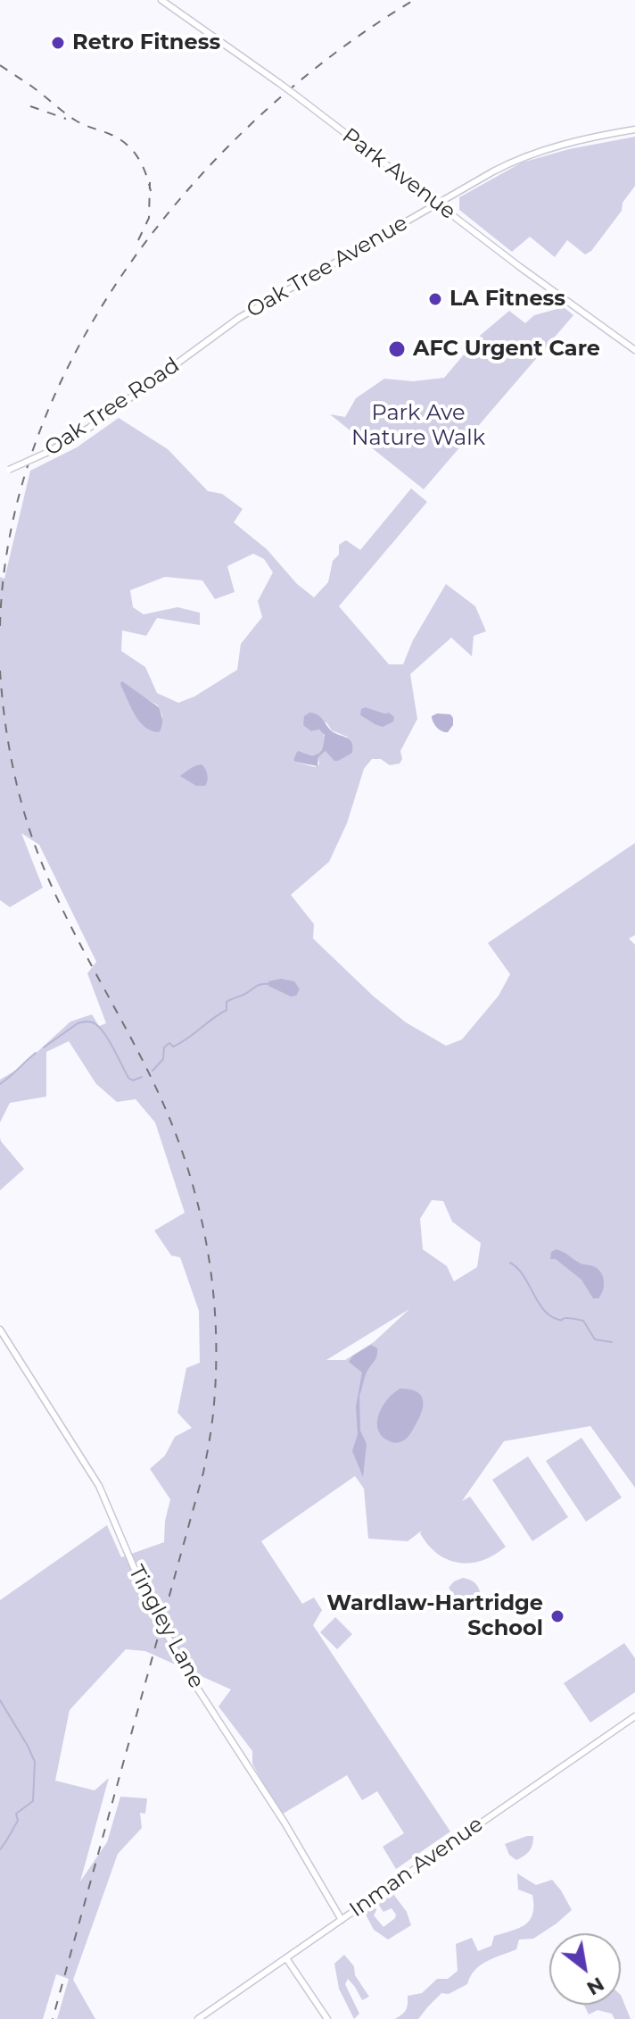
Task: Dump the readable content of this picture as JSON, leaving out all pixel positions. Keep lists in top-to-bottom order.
{
  "streets": {
    "street": [
      "Park Avenue",
      "Oak Tree Avenue",
      "Oak Tree Road",
      "Tingley Lane",
      "Inman Avenue"
    ]
  },
  "crossings": [
    ["Park Avenue", "Oak Tree Avenue"],
    ["Oak Tree Avenue", "Oak Tree Road"],
    ["Tingley Lane", "Inman Avenue"]
  ],
  "parks": ["Park Ave Nature Walk"],
  "places": [
    "Retro Fitness",
    "LA Fitness",
    "AFC Urgent Care",
    "Wardlaw-Hartridge School"
  ],
  "north": "bottom right"
}
